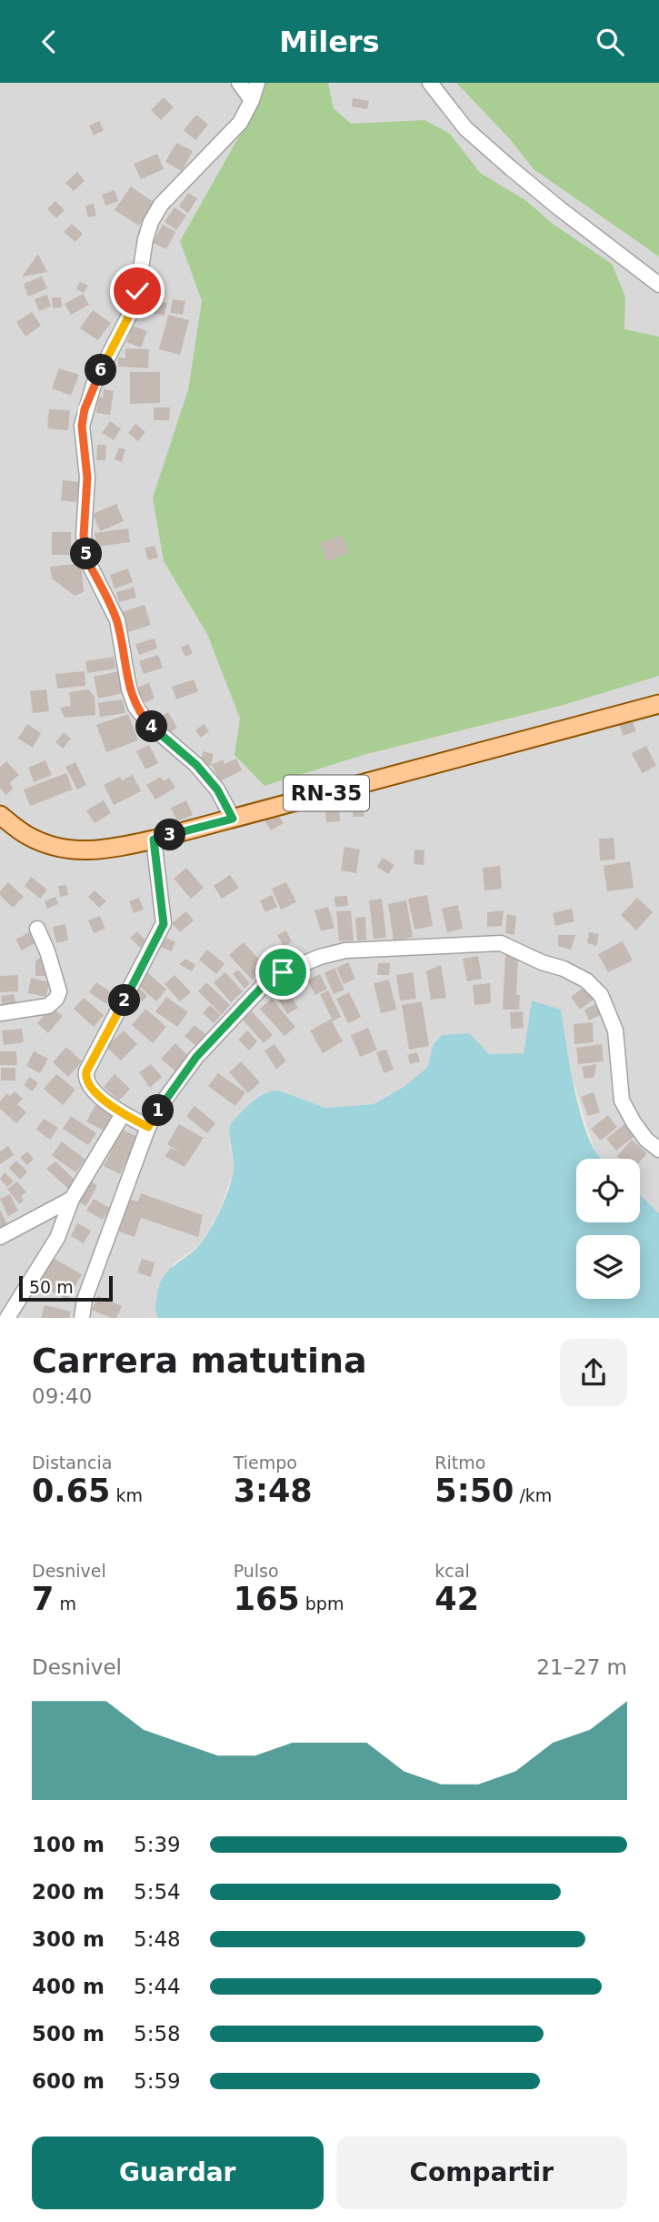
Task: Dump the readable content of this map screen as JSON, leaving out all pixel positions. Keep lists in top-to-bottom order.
{
  "streets": {
    "main road": ["RN-35"]
  },
  "scale_bar": "50 m",
  "page": {
    "header": "Milers",
    "pins": [
      "6",
      "5",
      "4",
      "3",
      "2",
      "1"
    ],
    "scale": "50 m",
    "heading": ["Carrera matutina", "09:40"],
    "stats": [
      ["Distancia", "0.65 km"],
      ["Tiempo", "3:48"],
      ["Ritmo", "5:50 /km"],
      ["Desnivel", "7 m"],
      ["Pulso", "165 bpm"],
      ["kcal", "42"]
    ],
    "chart": ["Desnivel", "21–27 m"],
    "list": [
      {
        "name": "100 m",
        "note": "5:39"
      },
      {
        "name": "200 m",
        "note": "5:54"
      },
      {
        "name": "300 m",
        "note": "5:48"
      },
      {
        "name": "400 m",
        "note": "5:44"
      },
      {
        "name": "500 m",
        "note": "5:58"
      },
      {
        "name": "600 m",
        "note": "5:59"
      }
    ],
    "buttons": ["Guardar", "Compartir"]
  }
}
